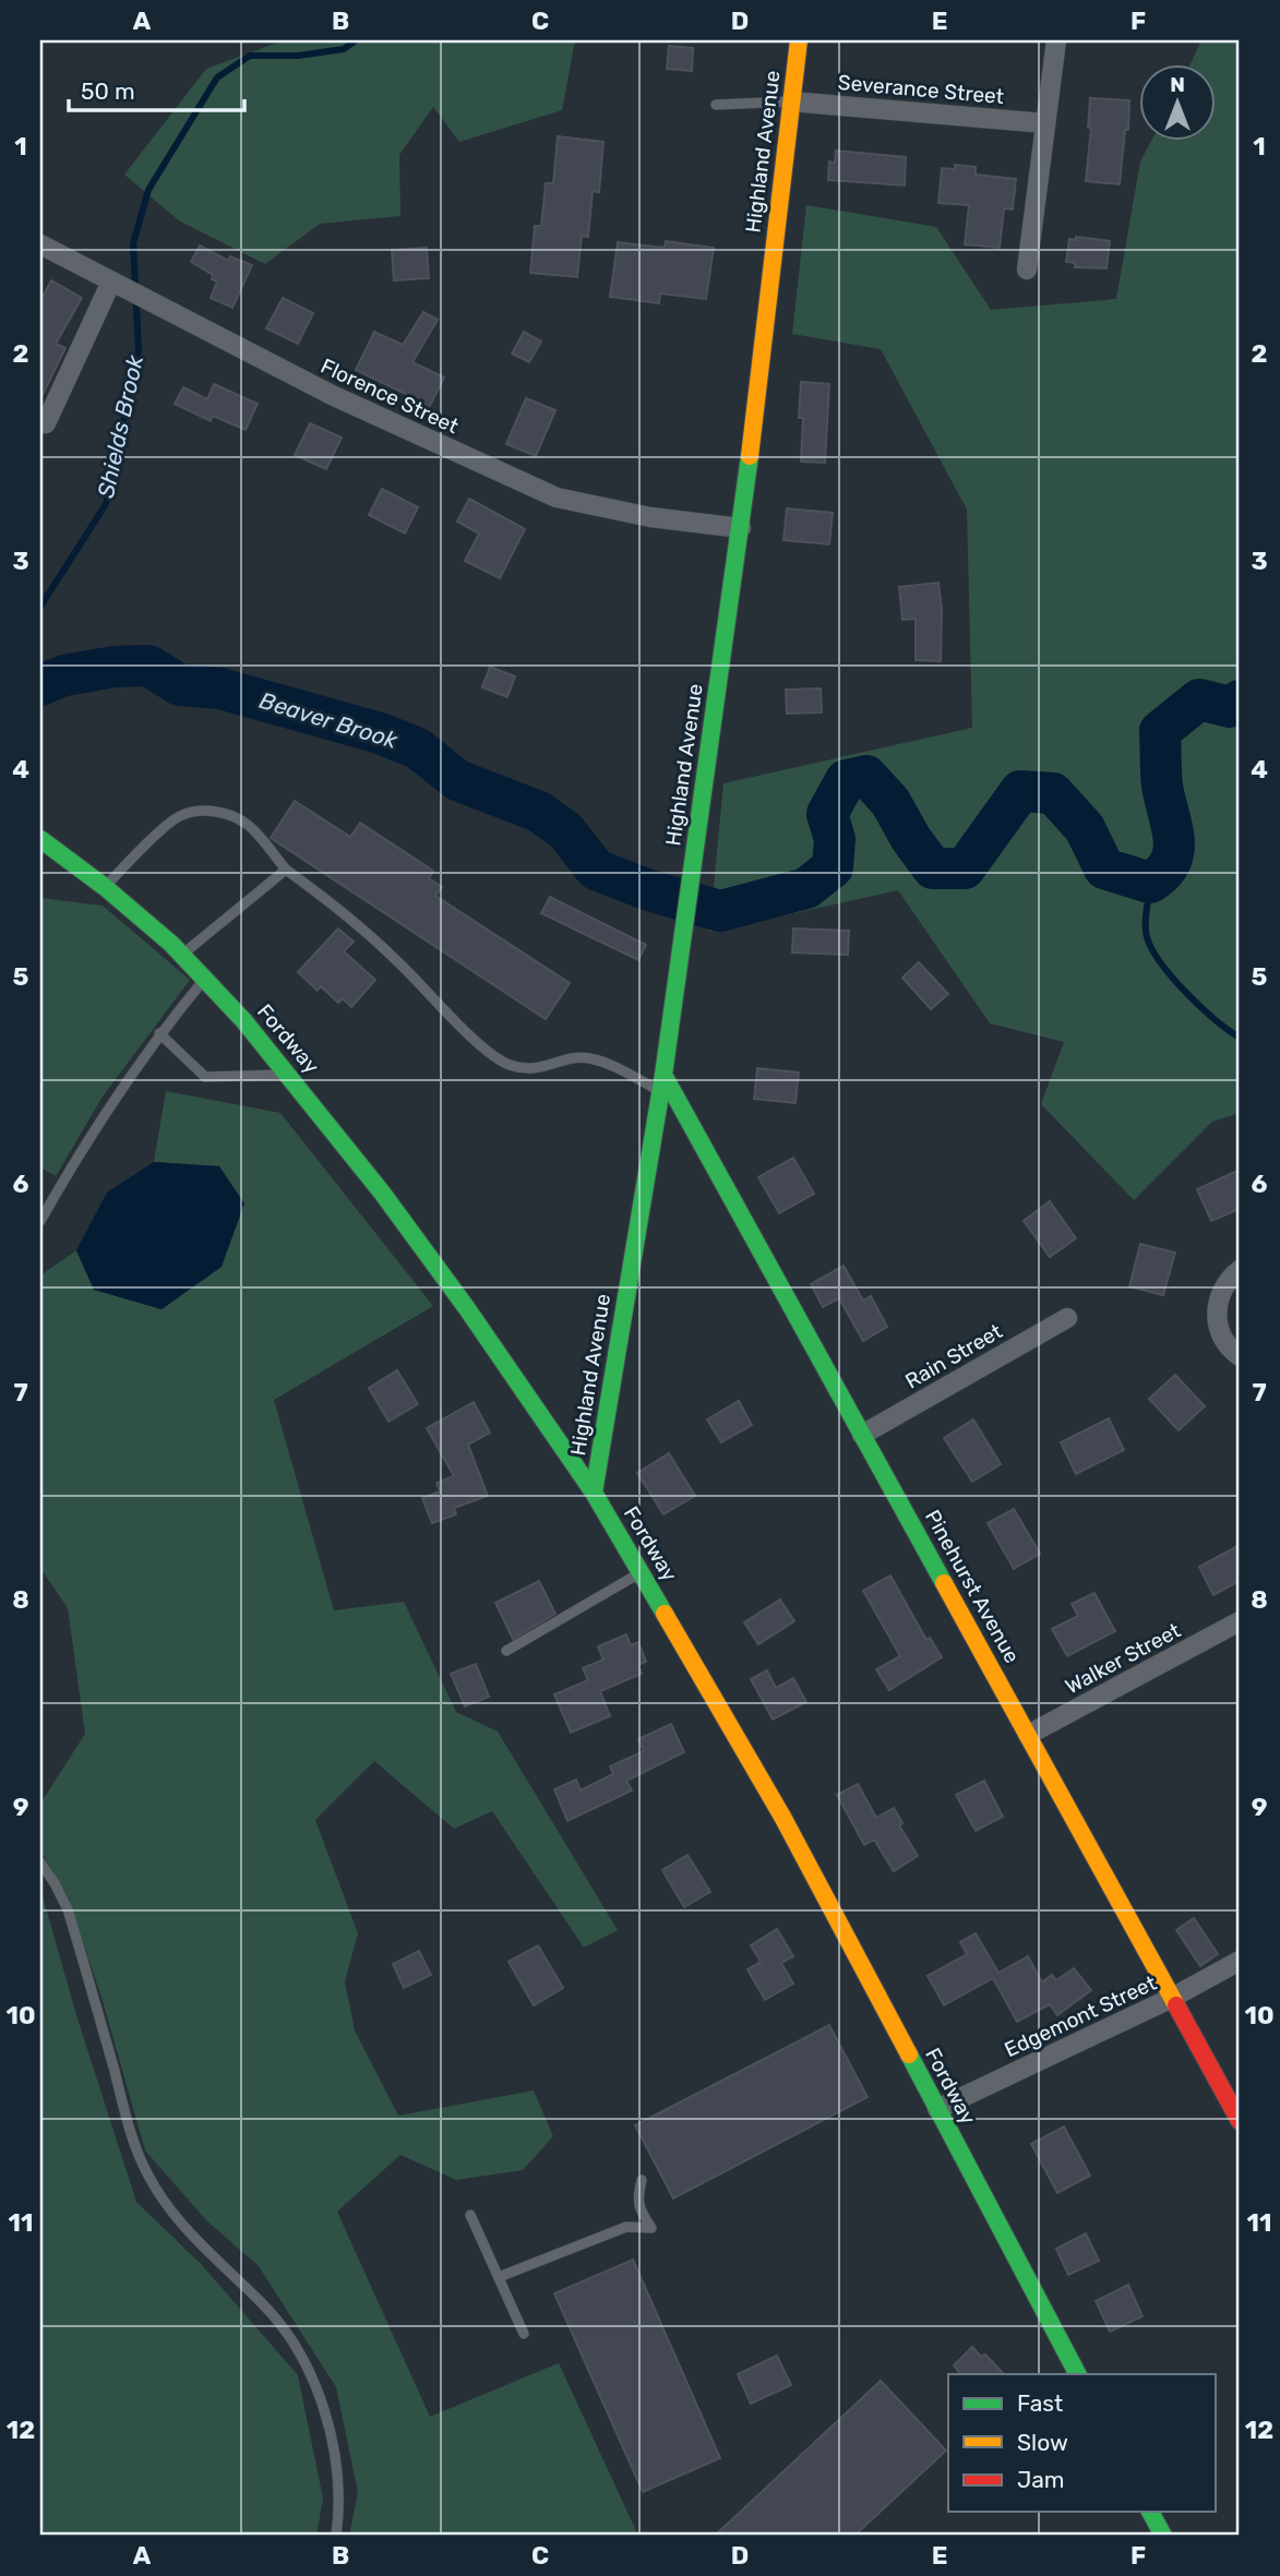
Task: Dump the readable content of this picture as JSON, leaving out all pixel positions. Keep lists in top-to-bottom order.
{
  "streets": {
    "street": [
      "Severance Street",
      "Highland Avenue",
      "Florence Street",
      "Fordway",
      "Rain Street",
      "Pinehurst Avenue",
      "Walker Street",
      "Edgemont Street"
    ]
  },
  "crossings": [
    ["Severance Street", "Highland Avenue"],
    ["Highland Avenue", "Florence Street"],
    ["Highland Avenue", "Fordway"],
    ["Highland Avenue", "Pinehurst Avenue"],
    ["Fordway", "Edgemont Street"],
    ["Rain Street", "Pinehurst Avenue"],
    ["Pinehurst Avenue", "Walker Street"],
    ["Pinehurst Avenue", "Edgemont Street"]
  ],
  "water": ["Shields Brook", "Beaver Brook"],
  "legend": ["Fast", "Slow", "Jam"],
  "scale_bar": "50 m",
  "north": "top",
  "grid": {
    "columns": [
      "A",
      "B",
      "C",
      "D",
      "E",
      "F"
    ],
    "rows": [
      "1",
      "2",
      "3",
      "4",
      "5",
      "6",
      "7",
      "8",
      "9",
      "10",
      "11",
      "12"
    ]
  }
}
